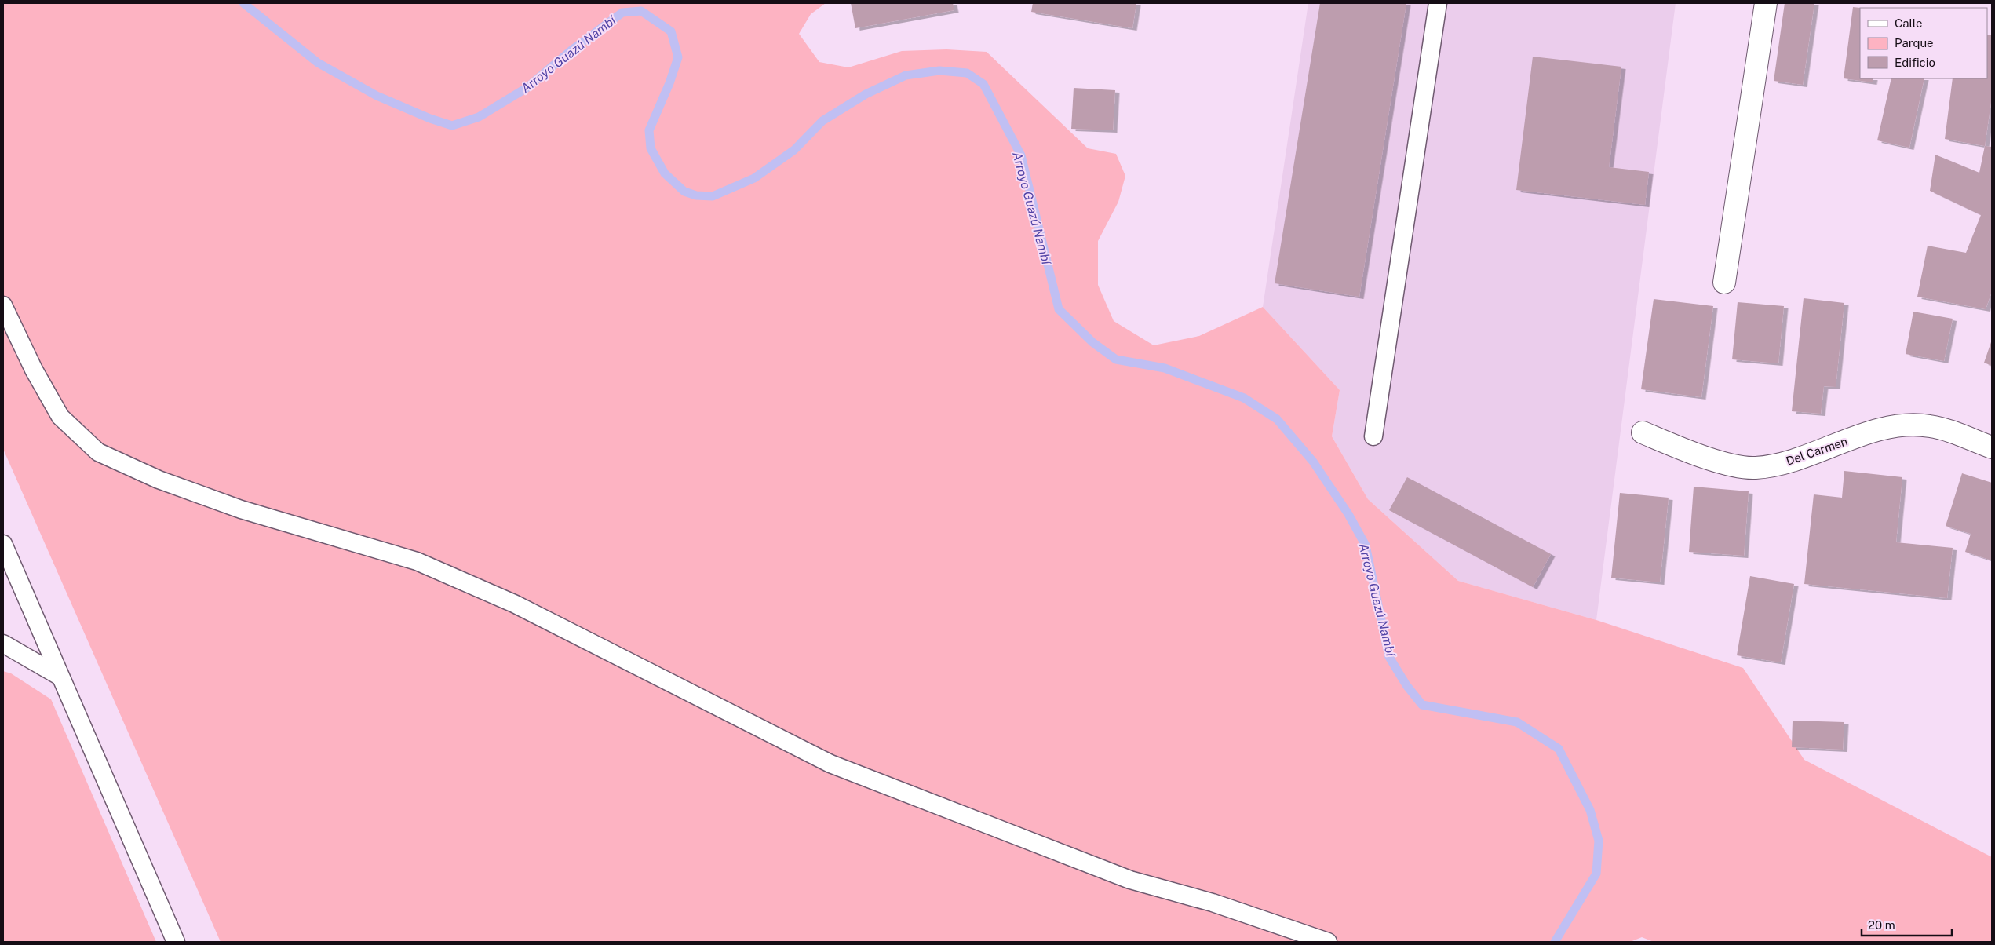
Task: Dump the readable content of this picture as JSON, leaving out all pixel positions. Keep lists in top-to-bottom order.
{
  "streets": {
    "street": ["Del Carmen"]
  },
  "water": ["Arroyo Guazú Nambí"],
  "legend": ["Calle", "Parque", "Edificio"],
  "scale_bar": "20 m"
}
